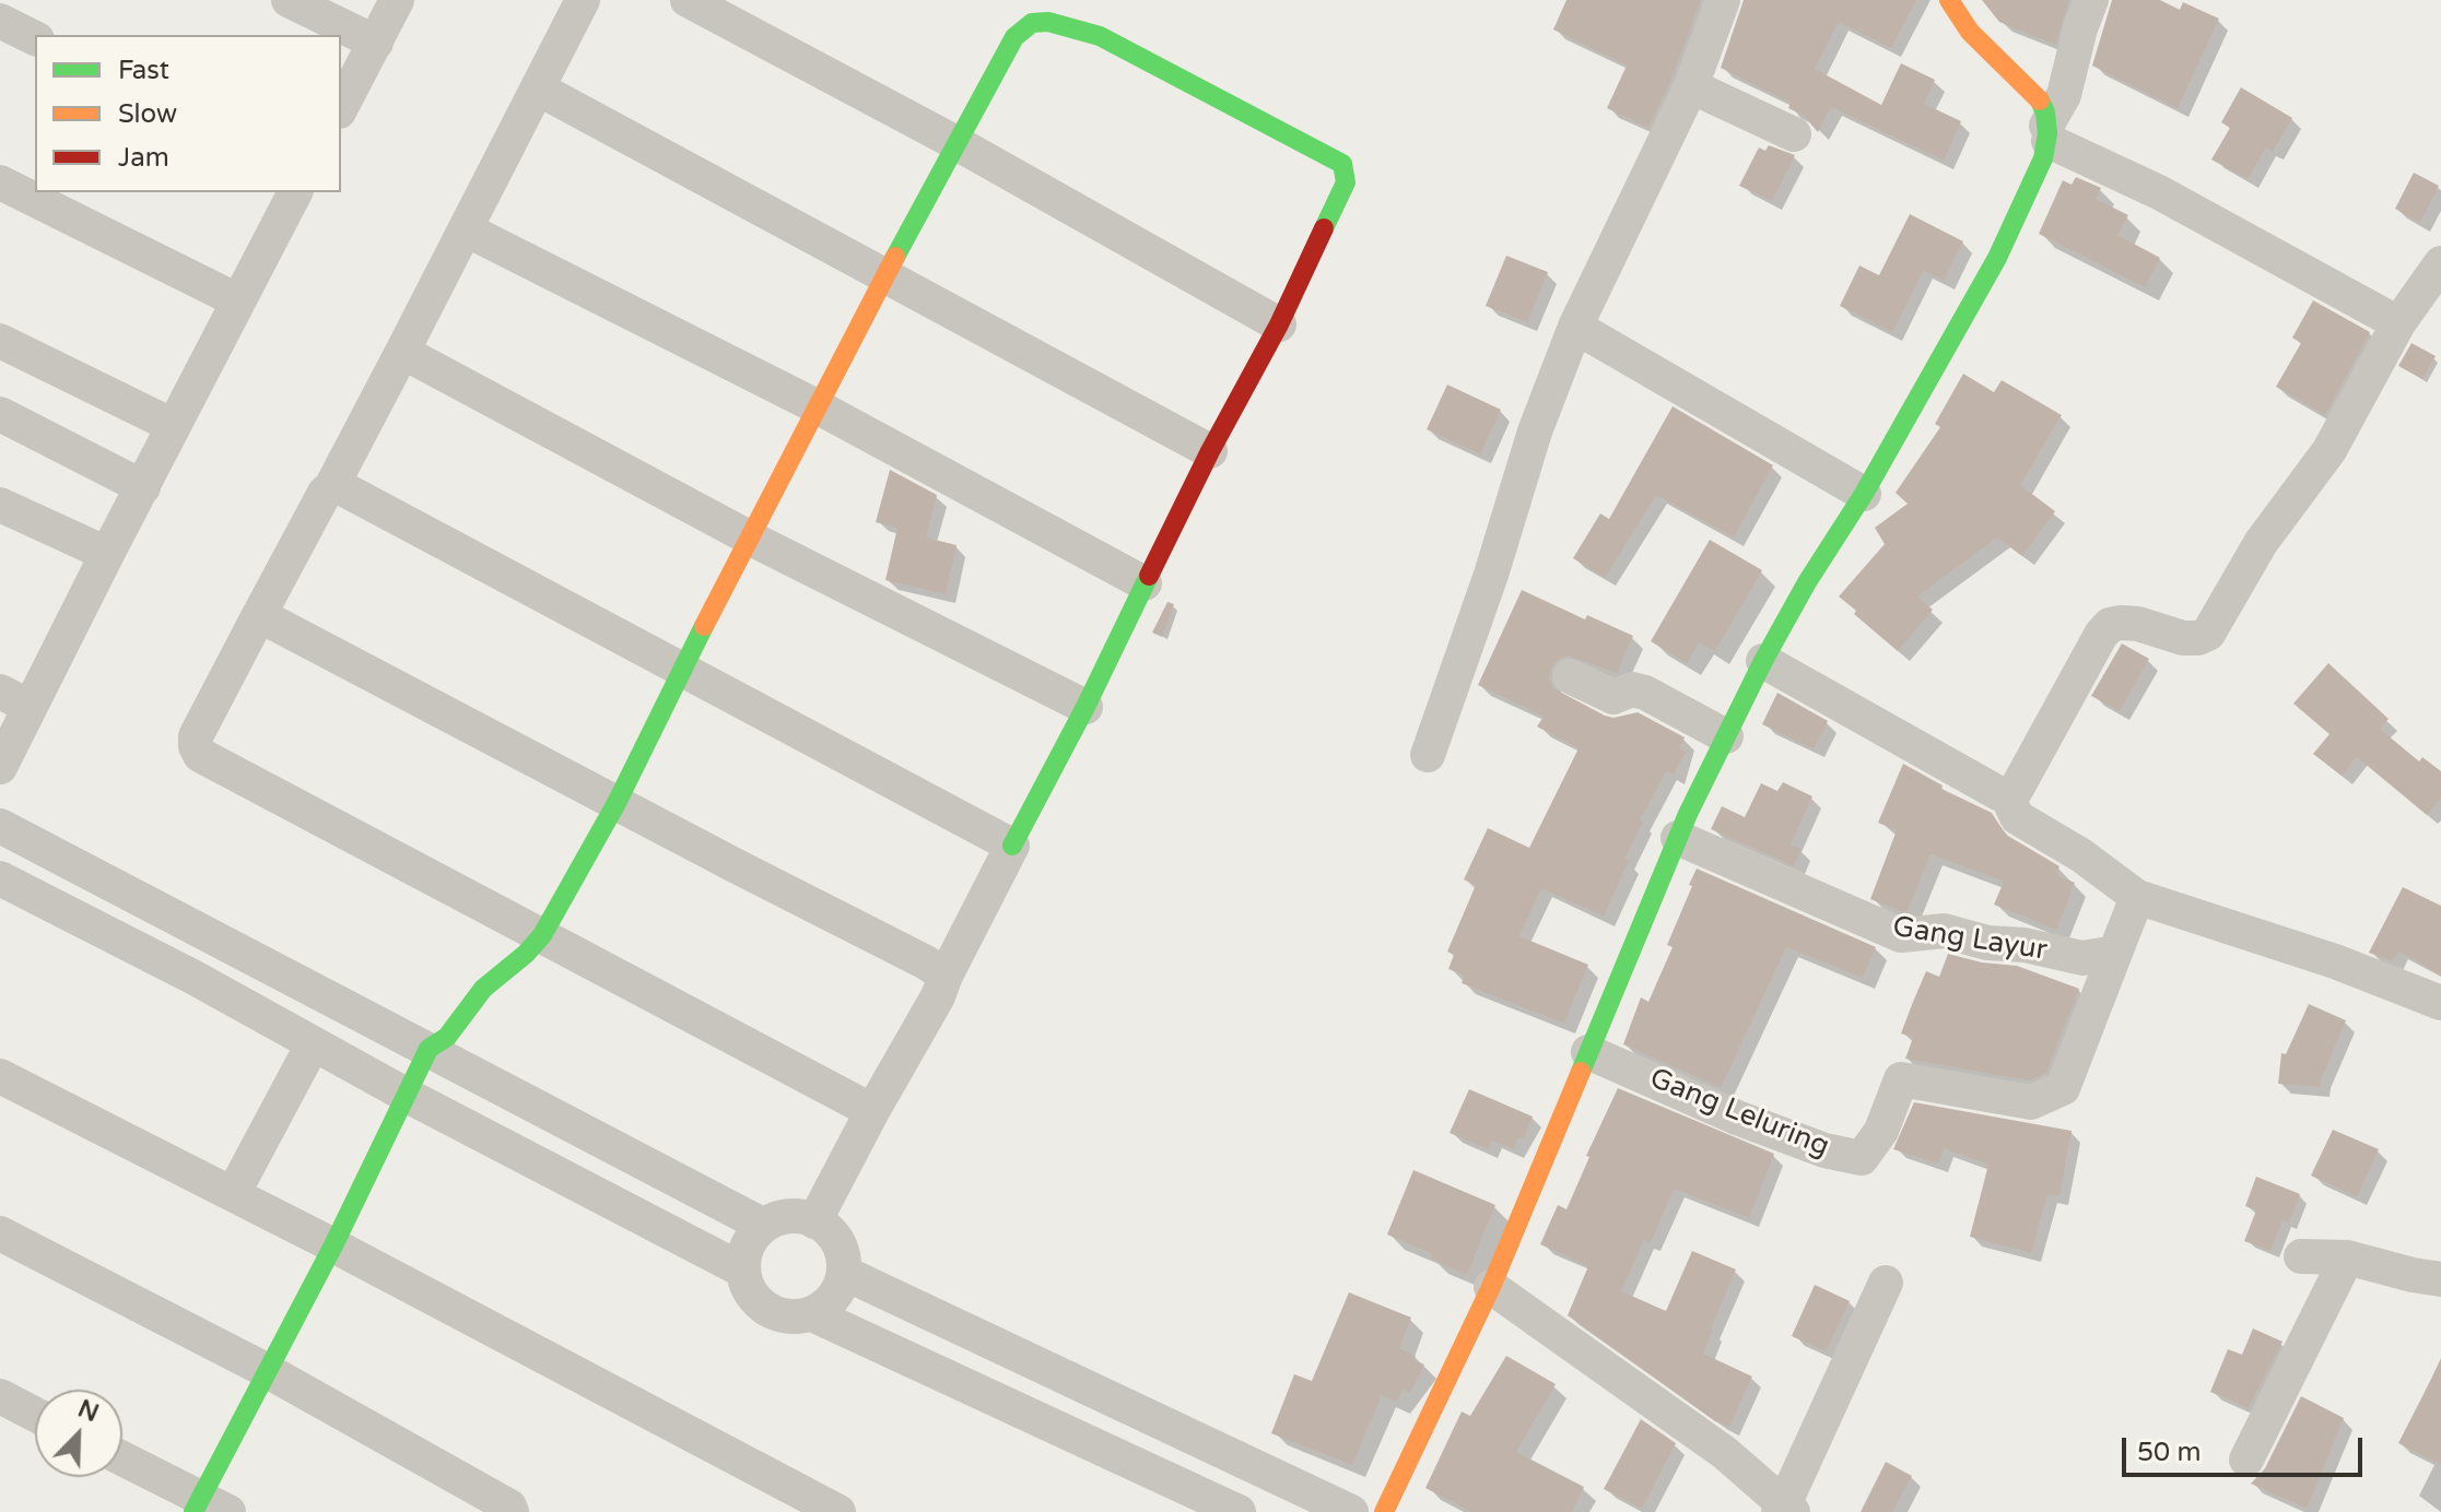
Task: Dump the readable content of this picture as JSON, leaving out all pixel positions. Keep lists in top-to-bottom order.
{
  "streets": {
    "street": ["Gang Layur", "Gang Leluring"]
  },
  "crossings": [
    ["Gang Layur", "Gang Leluring"]
  ],
  "legend": ["Fast", "Slow", "Jam"],
  "scale_bar": "50 m",
  "north": "top right"
}
